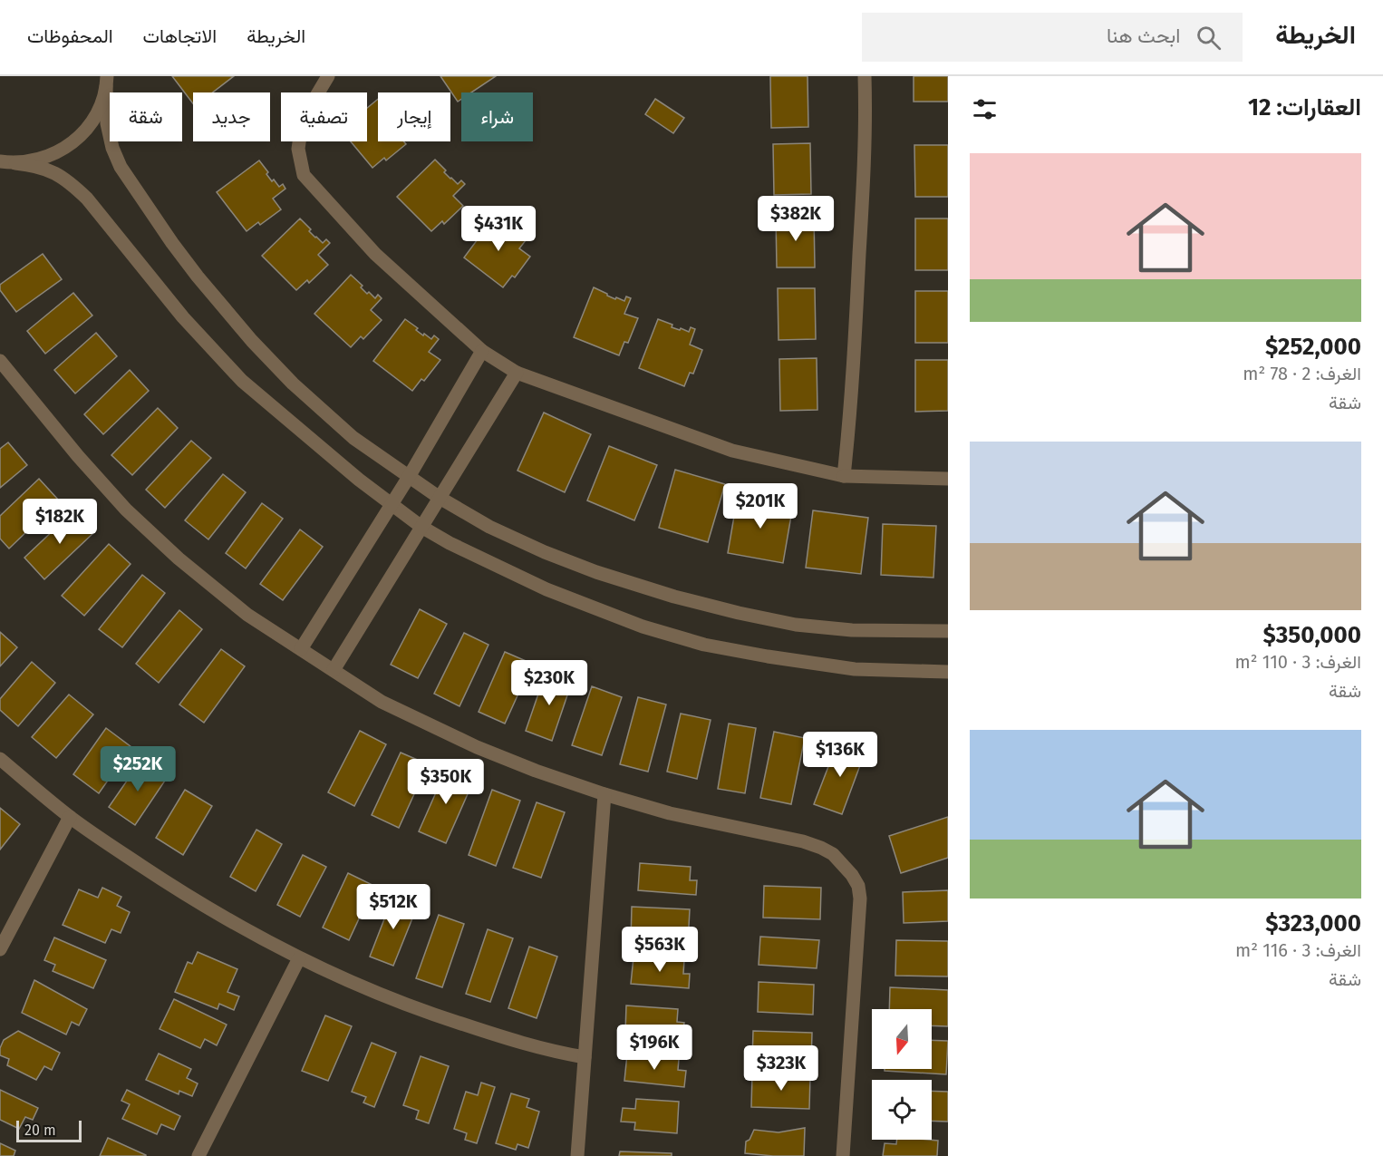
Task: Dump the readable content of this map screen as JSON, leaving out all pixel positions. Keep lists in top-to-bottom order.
{
  "scale_bar": "20 m",
  "north": "bottom",
  "page": {
    "header": "الخريطة",
    "search": "ابحث هنا",
    "nav": ["الخريطة", "الاتجاهات", "المحفوظات"],
    "heading": "العقارات: 12",
    "chip": [
      "شراء",
      "إيجار",
      "تصفية",
      "جديد",
      "شقة"
    ],
    "list": [
      {
        "name": "$252,000",
        "note": "الغرف: 2 · 78 m² · شقة"
      },
      {
        "name": "$350,000",
        "note": "الغرف: 3 · 110 m² · شقة"
      },
      {
        "name": "$323,000",
        "note": "الغرف: 3 · 116 m² · شقة"
      }
    ],
    "price": [
      "$382K",
      "$431K",
      "$201K",
      "$182K",
      "$230K",
      "$136K",
      "$252K",
      "$350K",
      "$512K",
      "$563K",
      "$196K",
      "$323K"
    ],
    "scale": "20 m"
  }
}
